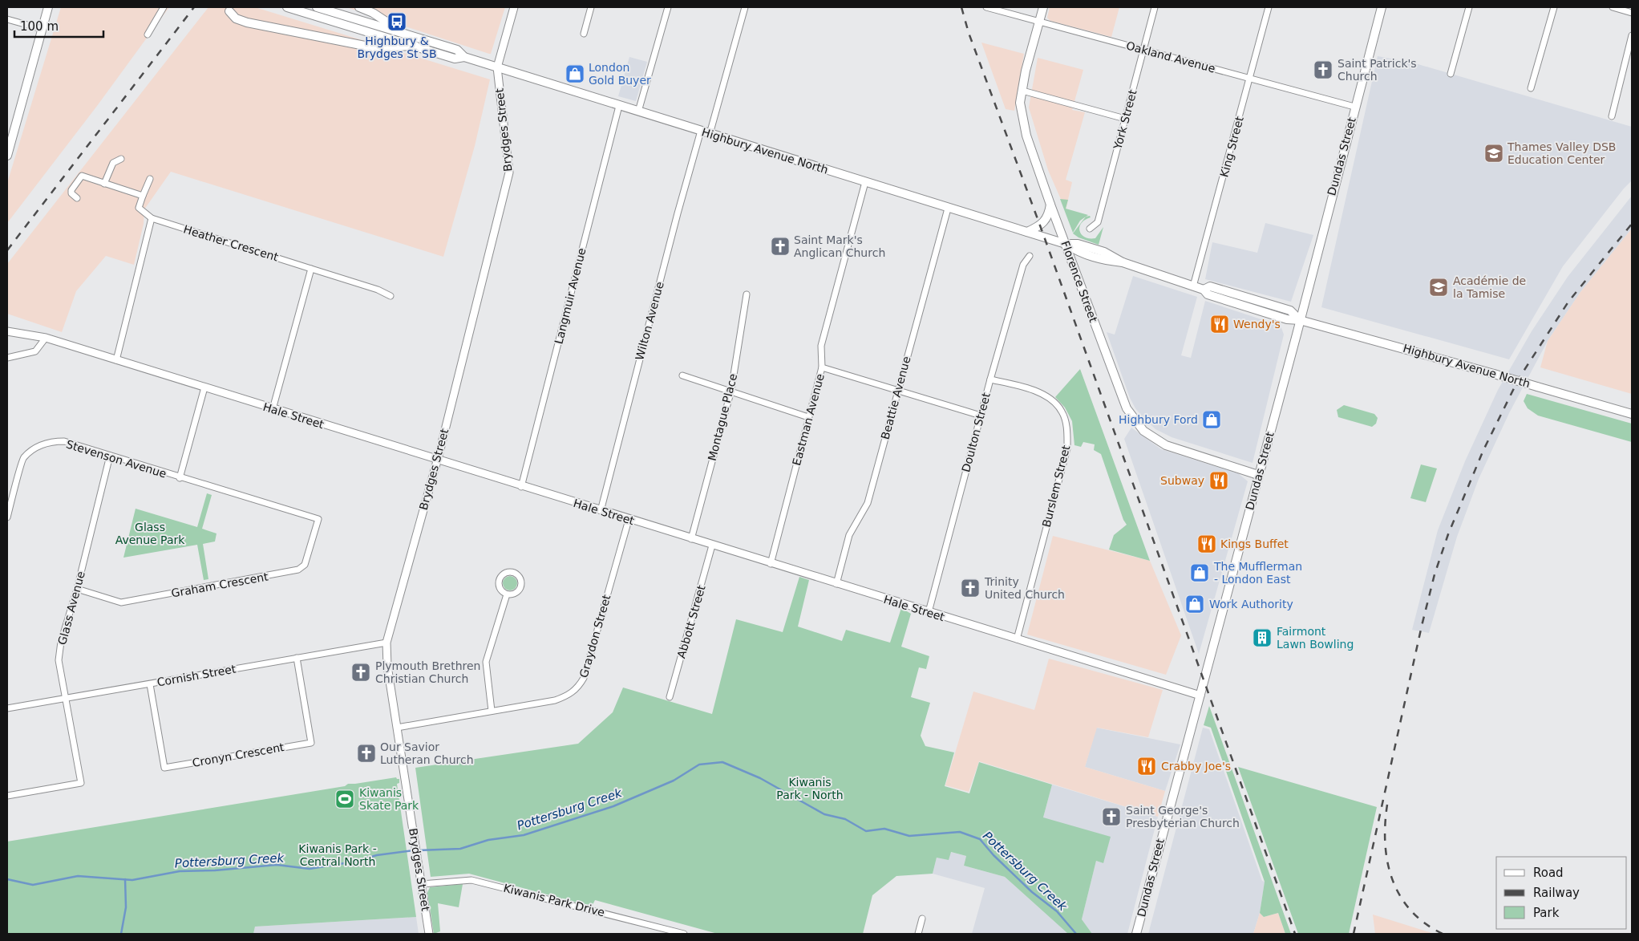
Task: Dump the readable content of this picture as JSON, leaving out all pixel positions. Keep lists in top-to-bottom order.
{
  "streets": {
    "main road": ["Highbury Avenue North", "Dundas Street", "Florence Street"],
    "street": [
      "Oakland Avenue",
      "York Street",
      "Brydges Street",
      "King Street",
      "Heather Crescent",
      "Langmuir Avenue",
      "Wilton Avenue",
      "Beattie Avenue",
      "Hale Street",
      "Montague Place",
      "Eastman Avenue",
      "Doulton Street",
      "Stevenson Avenue",
      "Burslem Street",
      "Graham Crescent",
      "Glass Avenue",
      "Abbott Street",
      "Graydon Street",
      "Cornish Street",
      "Cronyn Crescent",
      "Kiwanis Park Drive"
    ]
  },
  "crossings": [
    ["Oakland Avenue", "York Street"],
    ["Oakland Avenue", "King Street"],
    ["Oakland Avenue", "Dundas Street"],
    ["Oakland Avenue", "Florence Street"],
    ["Brydges Street", "Highbury Avenue North"],
    ["Brydges Street", "Hale Street"],
    ["Brydges Street", "Graydon Street"],
    ["Brydges Street", "Cornish Street"],
    ["Brydges Street", "Kiwanis Park Drive"],
    ["King Street", "Highbury Avenue North"],
    ["Highbury Avenue North", "Dundas Street"],
    ["Highbury Avenue North", "Florence Street"],
    ["Highbury Avenue North", "Langmuir Avenue"],
    ["Highbury Avenue North", "Wilton Avenue"],
    ["Highbury Avenue North", "Beattie Avenue"],
    ["Highbury Avenue North", "Eastman Avenue"],
    ["Dundas Street", "Florence Street"],
    ["Dundas Street", "Hale Street"],
    ["Langmuir Avenue", "Hale Street"],
    ["Wilton Avenue", "Hale Street"],
    ["Beattie Avenue", "Hale Street"],
    ["Hale Street", "Montague Place"],
    ["Hale Street", "Eastman Avenue"],
    ["Hale Street", "Doulton Street"],
    ["Hale Street", "Stevenson Avenue"],
    ["Hale Street", "Burslem Street"],
    ["Hale Street", "Abbott Street"],
    ["Hale Street", "Graydon Street"],
    ["Doulton Street", "Burslem Street"],
    ["Stevenson Avenue", "Graham Crescent"],
    ["Stevenson Avenue", "Glass Avenue"],
    ["Graham Crescent", "Glass Avenue"],
    ["Glass Avenue", "Cornish Street"],
    ["Cornish Street", "Cronyn Crescent"]
  ],
  "water": ["Pottersburg Creek"],
  "parks": ["Glass Avenue Park", "Kiwanis Park - North", "Kiwanis Park - Central North"],
  "places": {
    "bus stop": ["Highbury & Brydges St SB"],
    "church": [
      "Saint Patrick's Church",
      "Saint Mark's Anglican Church",
      "Trinity United Church",
      "Plymouth Brethren Christian Church",
      "Our Savior Lutheran Church",
      "Saint George's Presbyterian Church"
    ],
    "shop": [
      "London Gold Buyer",
      "Highbury Ford",
      "The Mufflerman - London East",
      "Work Authority"
    ],
    "school or university": ["Thames Valley DSB Education Center", "Académie de la Tamise"],
    "restaurant": [
      "Wendy's",
      "Subway",
      "Kings Buffet",
      "Crabby Joe's"
    ],
    "building": ["Fairmont Lawn Bowling"],
    "sports": ["Kiwanis Skate Park"]
  },
  "legend": ["Road", "Railway", "Park"],
  "scale_bar": "100 m"
}
